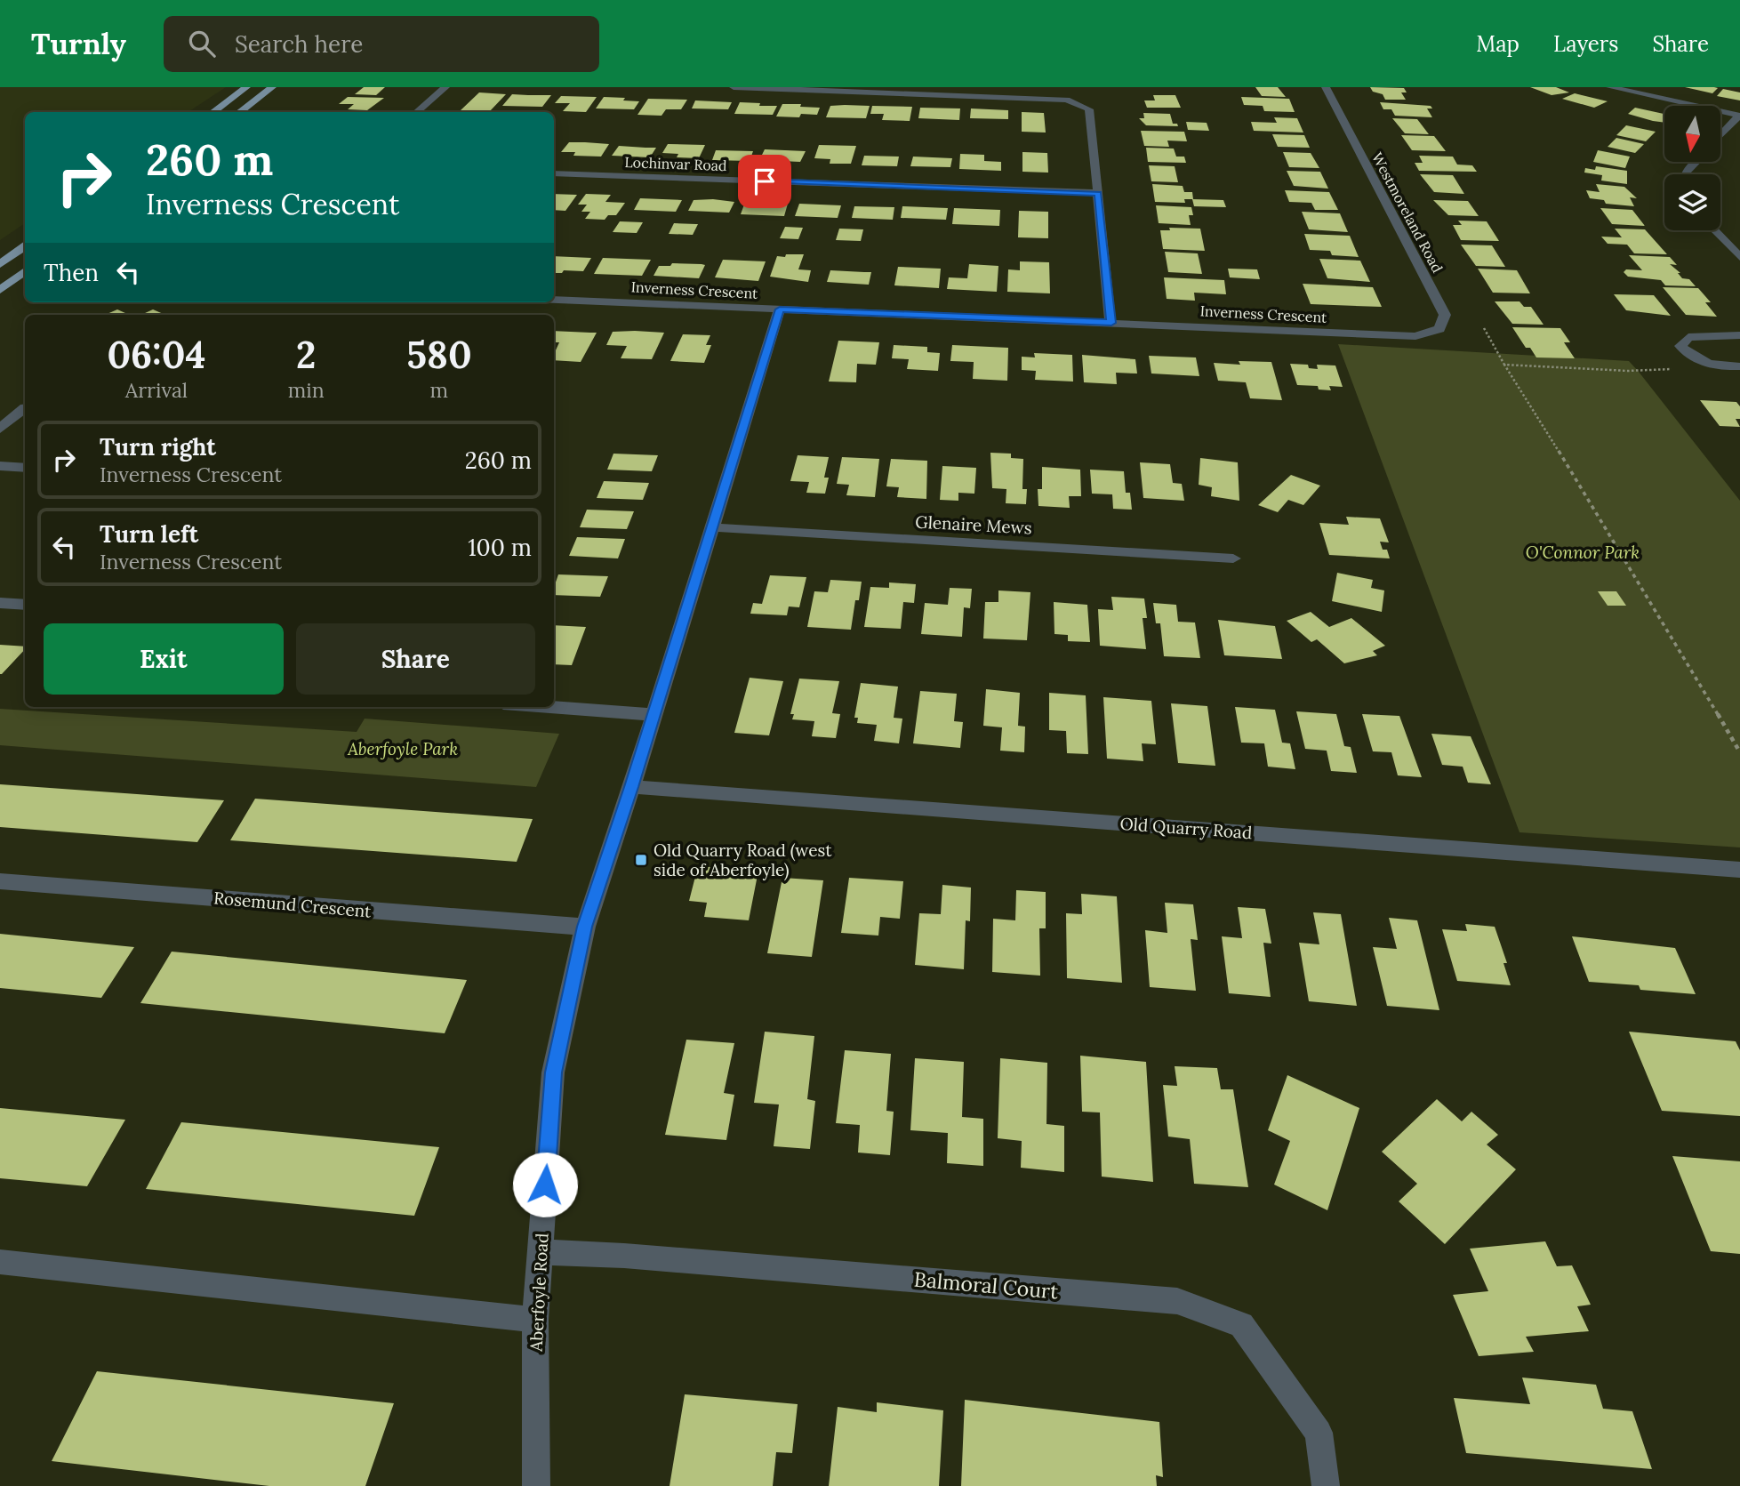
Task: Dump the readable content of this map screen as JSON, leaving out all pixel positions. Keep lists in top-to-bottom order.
{
  "streets": {
    "street": [
      "Lochinvar Road",
      "Westmoreland Road",
      "Inverness Crescent",
      "Glenaire Mews",
      "Old Quarry Road",
      "Rosemund Crescent",
      "Balmoral Court",
      "Aberfoyle Road"
    ]
  },
  "crossings": [
    ["Westmoreland Road", "Inverness Crescent"],
    ["Inverness Crescent", "Aberfoyle Road"],
    ["Glenaire Mews", "Aberfoyle Road"],
    ["Old Quarry Road", "Aberfoyle Road"],
    ["Rosemund Crescent", "Aberfoyle Road"],
    ["Balmoral Court", "Aberfoyle Road"]
  ],
  "parks": ["O'Connor Park", "Aberfoyle Park"],
  "places": {
    "transit": ["Old Quarry Road (west side of Aberfoyle)"]
  },
  "north": "bottom",
  "page": {
    "header": "Turnly",
    "search": "Search here",
    "nav": ["Map", "Layers", "Share"],
    "turn": ["260 m", "Inverness Crescent"],
    "then": "Then",
    "eta": [
      "06:04",
      "Arrival",
      "2",
      "min",
      "580",
      "m"
    ],
    "list": [
      {
        "name": "Turn right",
        "note": "Inverness Crescent",
        "value": "260 m"
      },
      {
        "name": "Turn left",
        "note": "Inverness Crescent",
        "value": "100 m"
      }
    ],
    "buttons": ["Exit", "Share"]
  }
}
